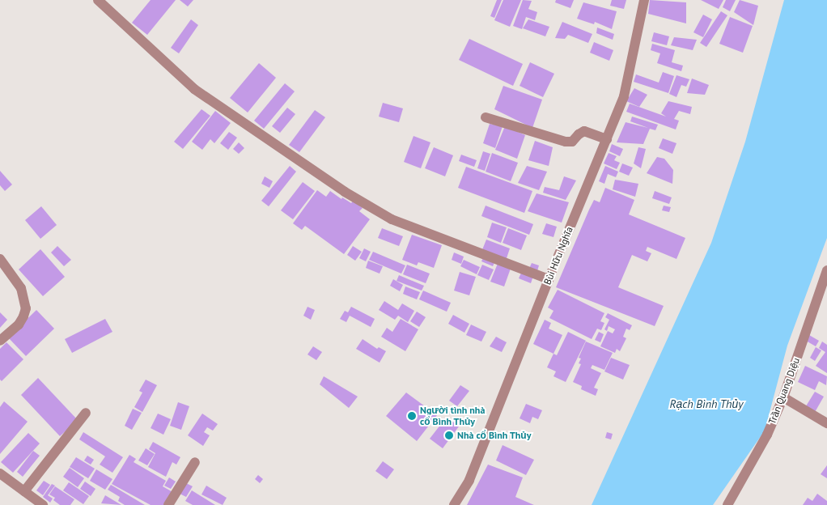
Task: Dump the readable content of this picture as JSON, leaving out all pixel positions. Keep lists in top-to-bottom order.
{
  "streets": {
    "street": ["Bùi Hữu Nghĩa", "Trần Quang Diệu"]
  },
  "water": ["Rạch Bình Thủy"],
  "places": ["Người tình nhà cổ Bình Thủy", "Nhà cổ Bình Thủy"]
}
